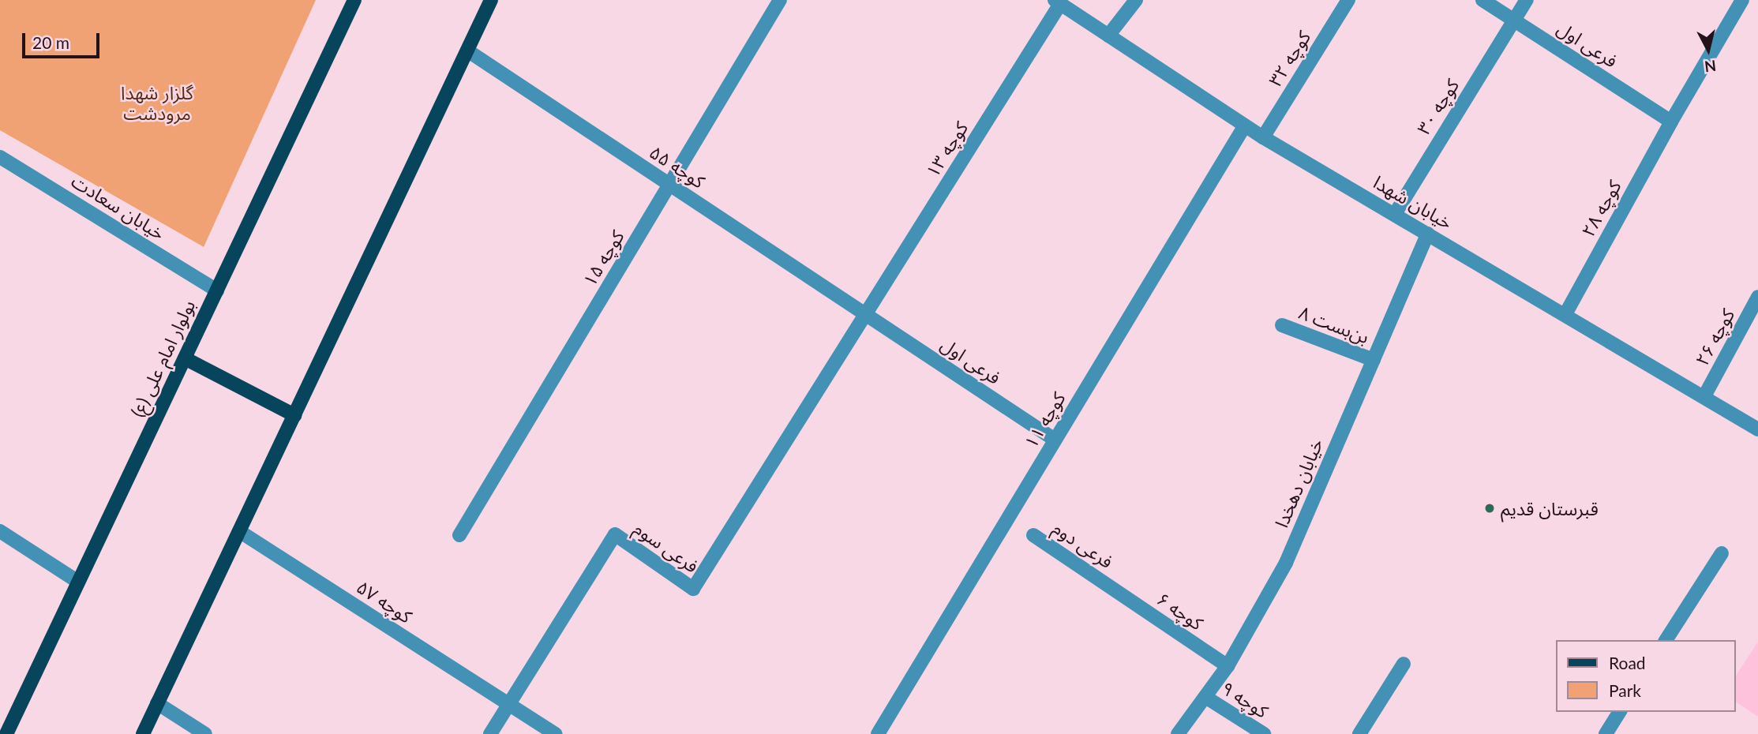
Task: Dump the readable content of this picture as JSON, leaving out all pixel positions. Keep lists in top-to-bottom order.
{
  "streets": {
    "main road": ["بولوار امام علی (ع)"],
    "street": [
      "فرعی اول",
      "کوچه ۳۲",
      "کوچه ۳۰",
      "کوچه ۱۳",
      "کوچه ۵۵",
      "خیابان شهدا",
      "خیابان سعادت",
      "کوچه ۲۸",
      "کوچه ۱۵",
      "بن‌بست ۸",
      "کوچه ۲۶",
      "کوچه ۱۱",
      "خیابان دهخدا",
      "فرعی دوم",
      "فرعی سوم",
      "کوچه ۵۷",
      "کوچه ۶",
      "کوچه ۹"
    ]
  },
  "crossings": [
    ["فرعی اول", "کوچه ۳۰"],
    ["فرعی اول", "کوچه ۱۳"],
    ["فرعی اول", "کوچه ۵۵"],
    ["فرعی اول", "کوچه ۲۸"],
    ["فرعی اول", "کوچه ۱۱"],
    ["فرعی اول", "فرعی سوم"],
    ["کوچه ۳۲", "خیابان شهدا"],
    ["کوچه ۳۰", "خیابان شهدا"],
    ["کوچه ۱۳", "کوچه ۵۵"],
    ["کوچه ۱۳", "خیابان شهدا"],
    ["کوچه ۱۳", "فرعی سوم"],
    ["کوچه ۵۵", "کوچه ۱۵"],
    ["کوچه ۵۵", "فرعی سوم"],
    ["خیابان شهدا", "کوچه ۲۸"],
    ["خیابان شهدا", "کوچه ۲۶"],
    ["خیابان شهدا", "کوچه ۱۱"],
    ["خیابان شهدا", "خیابان دهخدا"],
    ["خیابان سعادت", "بولوار امام علی (ع)"],
    ["بن‌بست ۸", "خیابان دهخدا"],
    ["خیابان دهخدا", "کوچه ۶"],
    ["خیابان دهخدا", "کوچه ۹"],
    ["فرعی دوم", "کوچه ۶"],
    ["فرعی سوم", "کوچه ۵۷"]
  ],
  "parks": ["گلزار شهدا مرودشت"],
  "places": ["قبرستان قدیم"],
  "legend": ["Road", "Park"],
  "scale_bar": "20 m",
  "north": "bottom"
}
